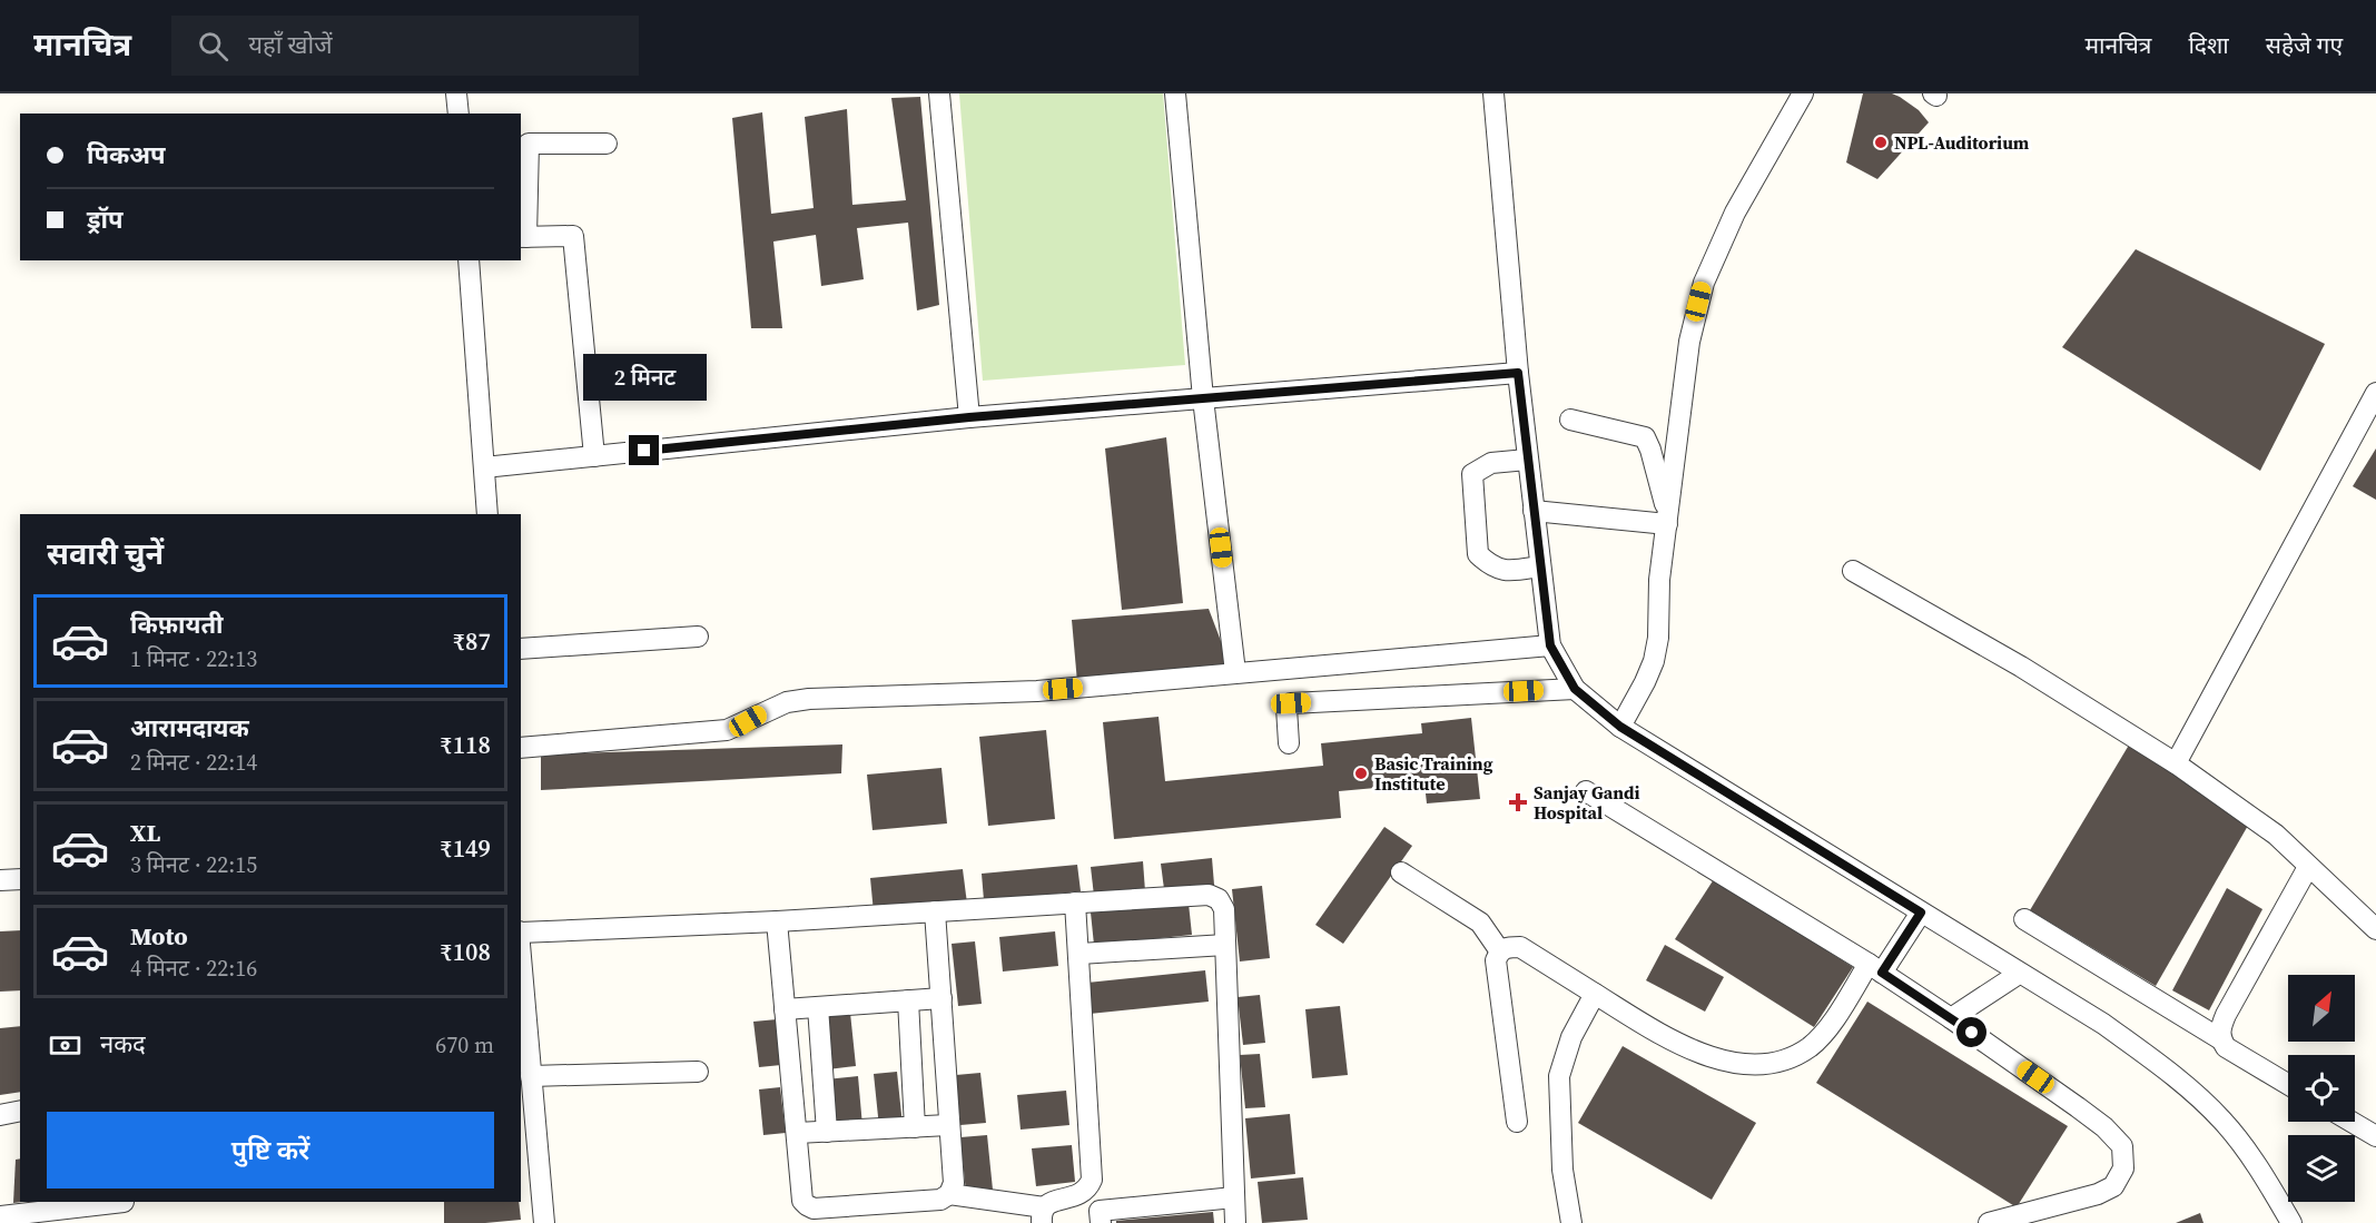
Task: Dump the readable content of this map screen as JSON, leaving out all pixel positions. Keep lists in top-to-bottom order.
{
  "places": {
    "other": ["NPL-Auditorium", "Basic Training Institute"],
    "health": ["Sanjay Gandi Hospital"]
  },
  "north": "top right",
  "page": {
    "header": "मानचित्र",
    "search": "यहाँ खोजें",
    "nav": ["मानचित्र", "दिशा", "सहेजे गए"],
    "banner": ["पिकअप", "ड्रॉप"],
    "bubble": "2 मिनट",
    "heading": "सवारी चुनें",
    "list": [
      {
        "name": "किफ़ायती",
        "note": "1 मिनट · 22:13",
        "value": "₹87"
      },
      {
        "name": "आरामदायक",
        "note": "2 मिनट · 22:14",
        "value": "₹118"
      },
      {
        "name": "XL",
        "note": "3 मिनट · 22:15",
        "value": "₹149"
      },
      {
        "name": "Moto",
        "note": "4 मिनट · 22:16",
        "value": "₹108"
      }
    ],
    "pay": ["नकद", "670 m"],
    "buttons": "पुष्टि करें"
  }
}
